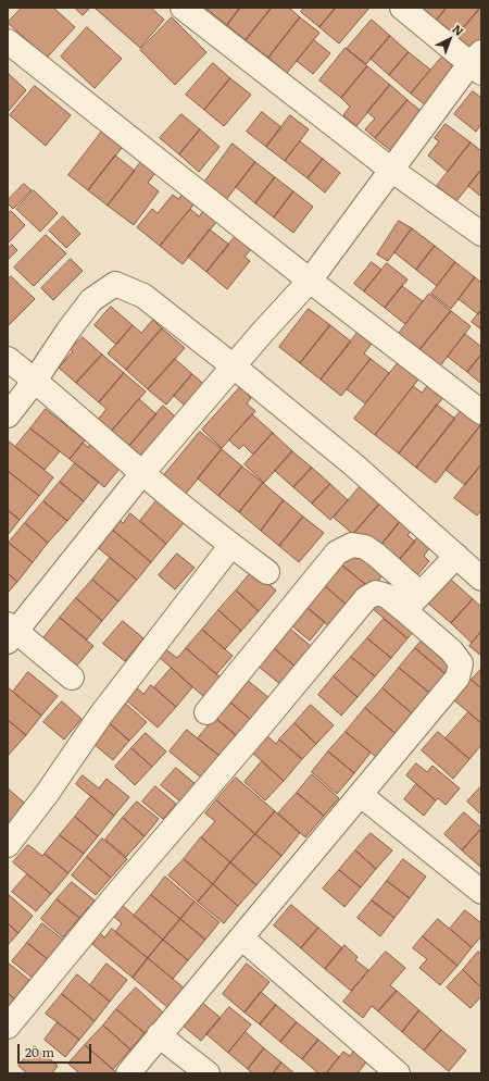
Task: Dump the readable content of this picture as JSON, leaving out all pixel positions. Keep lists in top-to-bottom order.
{
  "scale_bar": "20 m",
  "north": "top right"
}
